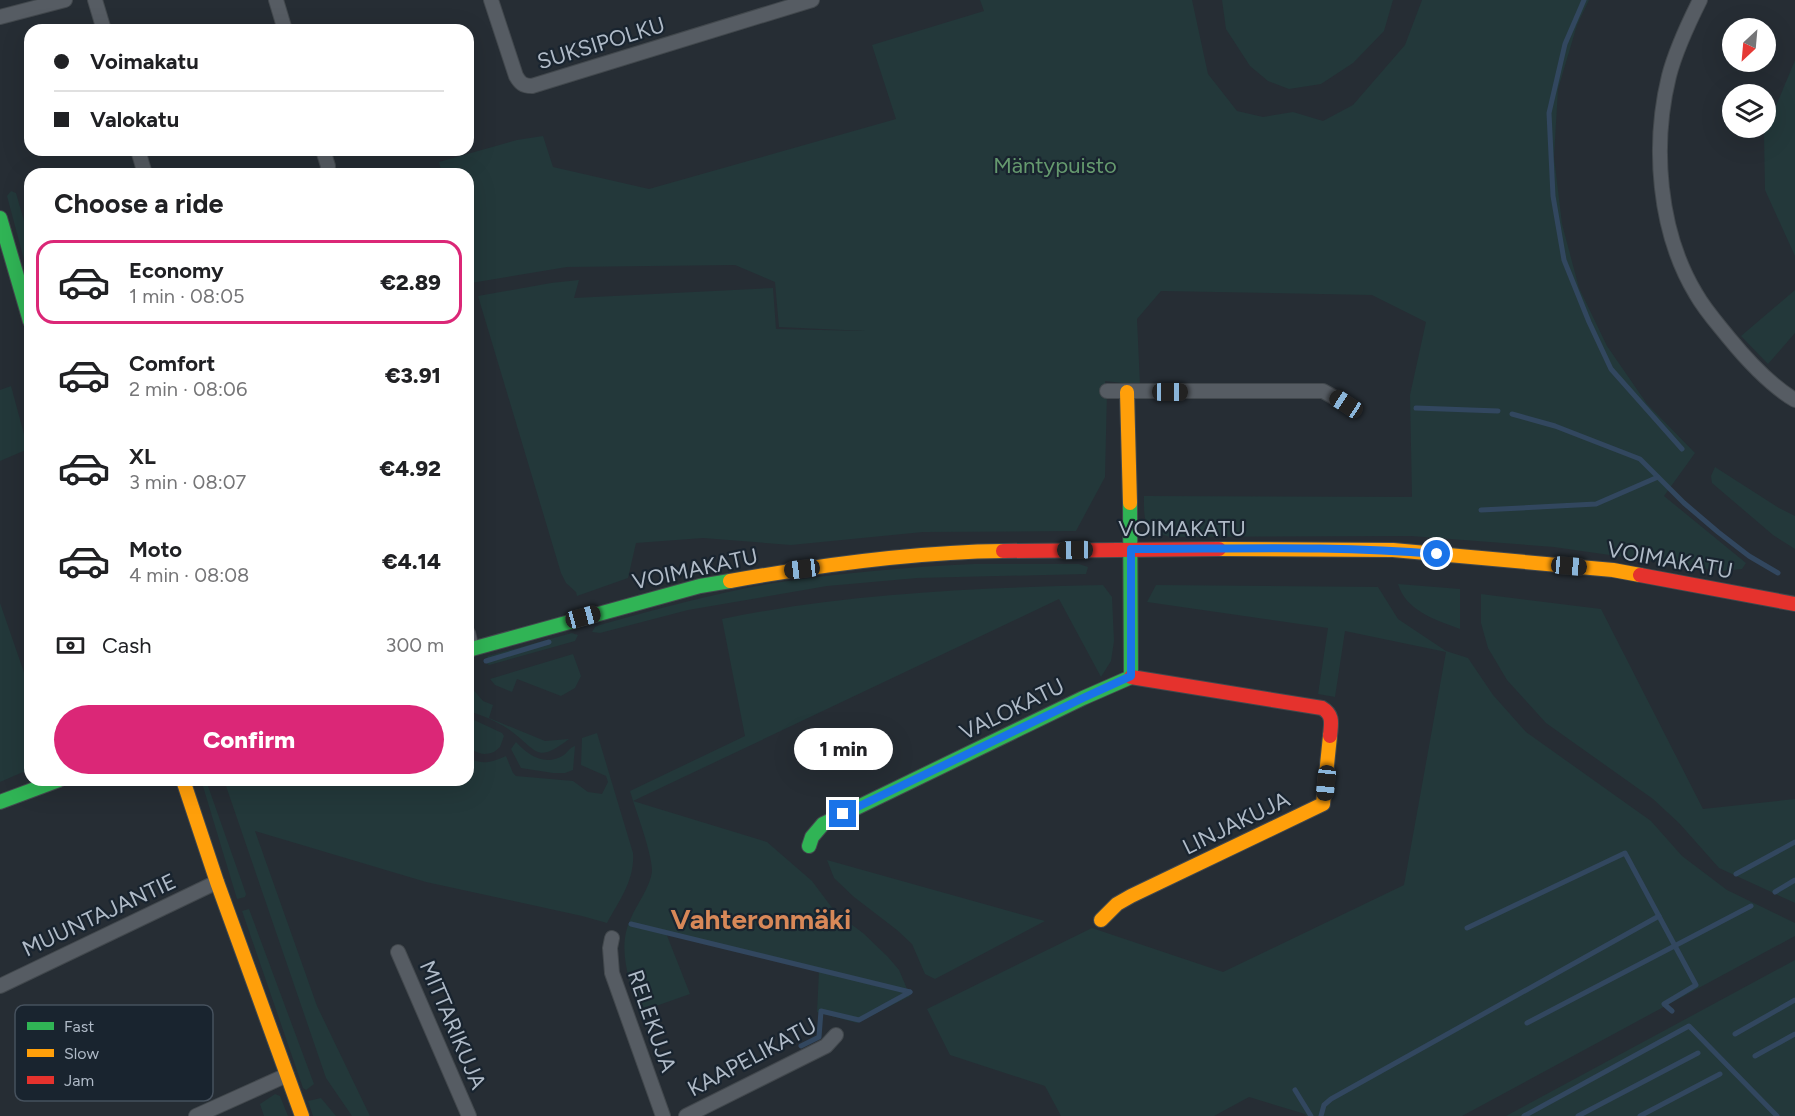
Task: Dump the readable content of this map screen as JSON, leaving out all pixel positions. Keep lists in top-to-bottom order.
{
  "streets": {
    "street": [
      "SUKSIPOLKU",
      "VOIMAKATU",
      "VALOKATU",
      "LINJAKUJA",
      "MUUNTAJANTIE",
      "RELEKUJA",
      "MITTARIKUJA",
      "KAAPELIKATU"
    ]
  },
  "crossings": [
    ["VALOKATU", "LINJAKUJA"]
  ],
  "districts": ["Vahteronmäki"],
  "parks": ["Mäntypuisto"],
  "legend": ["Fast", "Slow", "Jam"],
  "north": "bottom left",
  "page": {
    "banner": ["Voimakatu", "Valokatu"],
    "heading": "Choose a ride",
    "list": [
      {
        "name": "Economy",
        "note": "1 min · 08:05",
        "value": "€2.89"
      },
      {
        "name": "Comfort",
        "note": "2 min · 08:06",
        "value": "€3.91"
      },
      {
        "name": "XL",
        "note": "3 min · 08:07",
        "value": "€4.92"
      },
      {
        "name": "Moto",
        "note": "4 min · 08:08",
        "value": "€4.14"
      }
    ],
    "pay": ["Cash", "300 m"],
    "buttons": "Confirm",
    "bubble": "1 min"
  }
}
